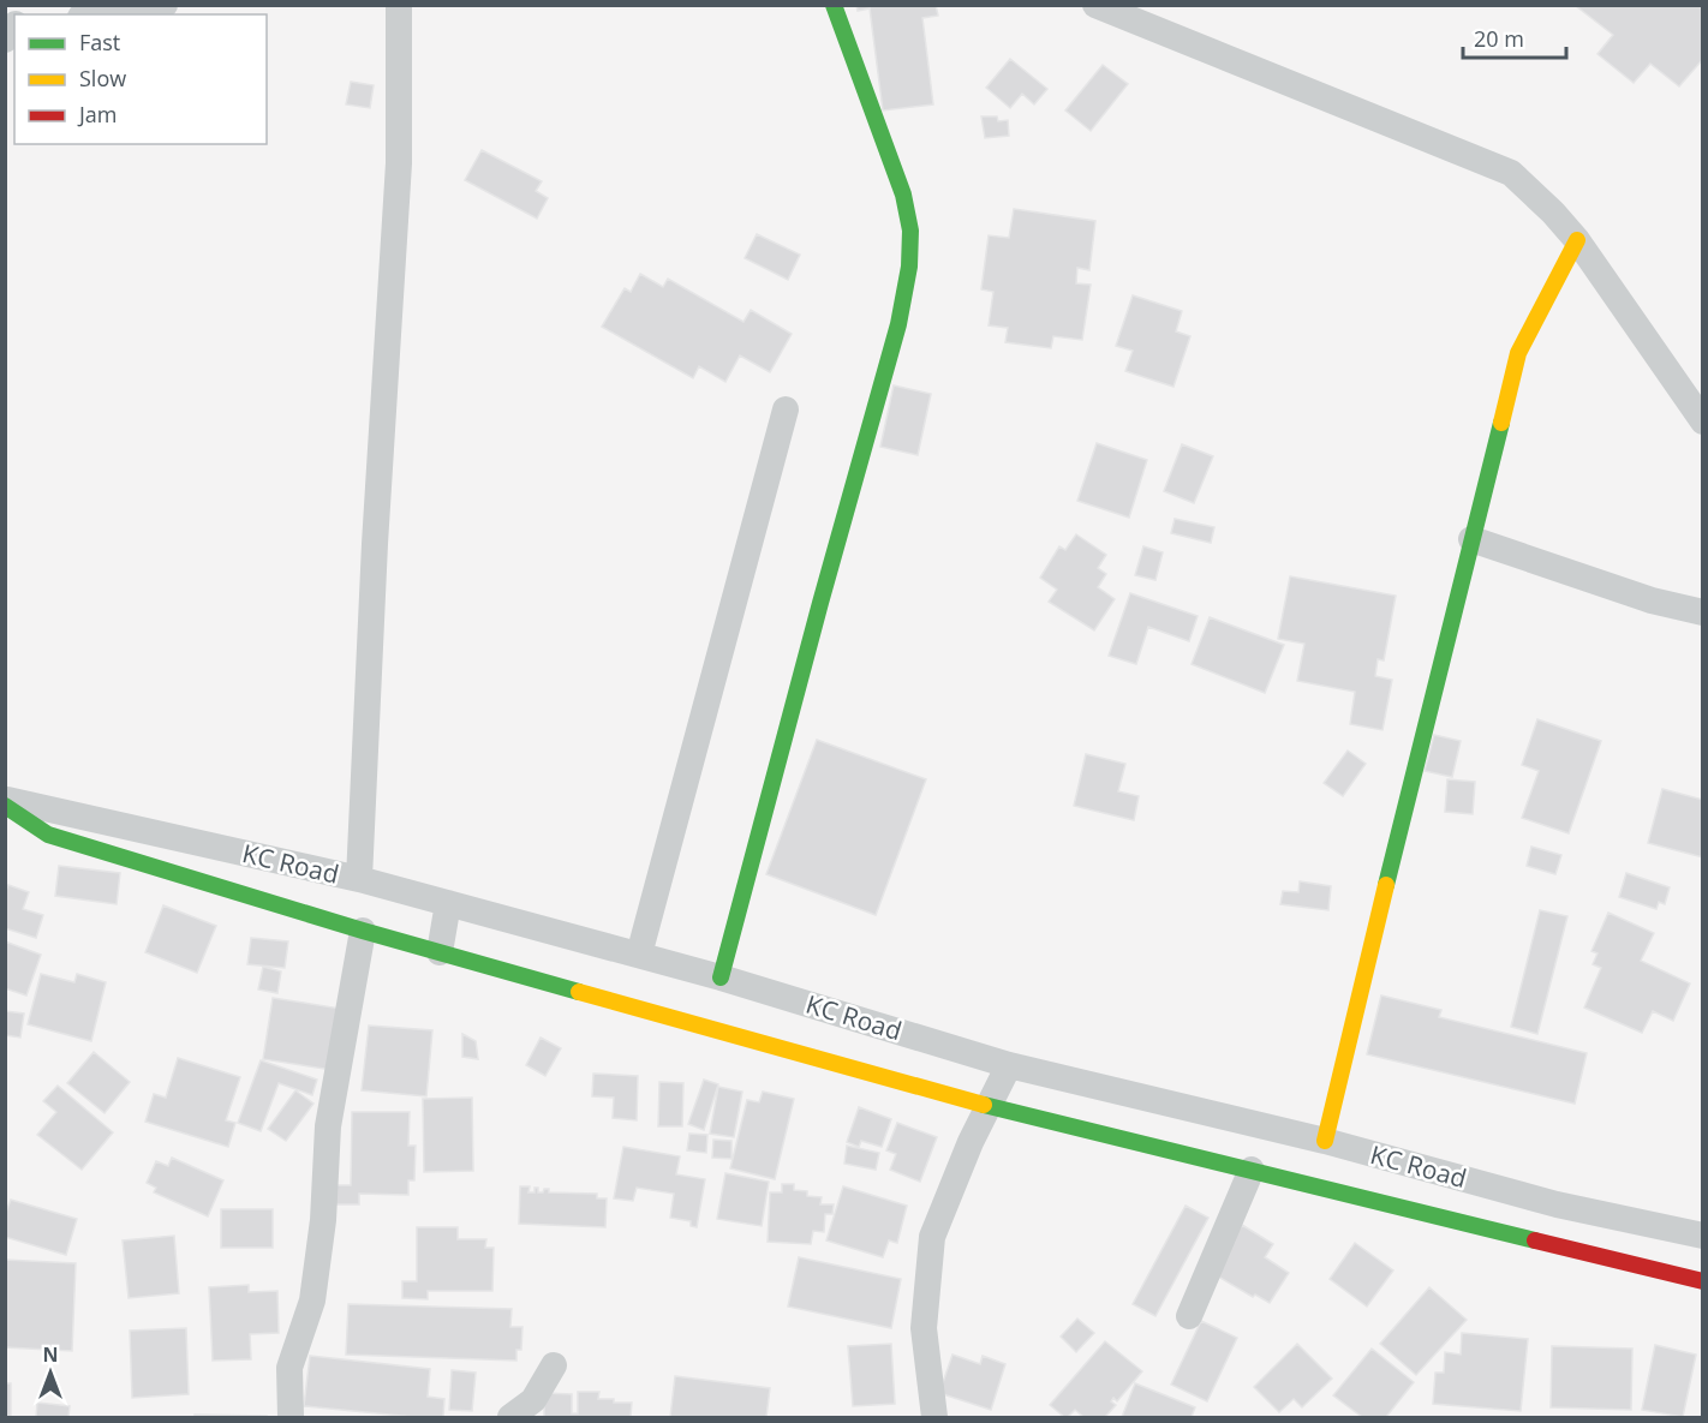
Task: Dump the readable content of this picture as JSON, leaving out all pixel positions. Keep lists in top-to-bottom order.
{
  "streets": {
    "street": ["KC Road"]
  },
  "legend": ["Fast", "Slow", "Jam"],
  "scale_bar": "20 m",
  "north": "top"
}
